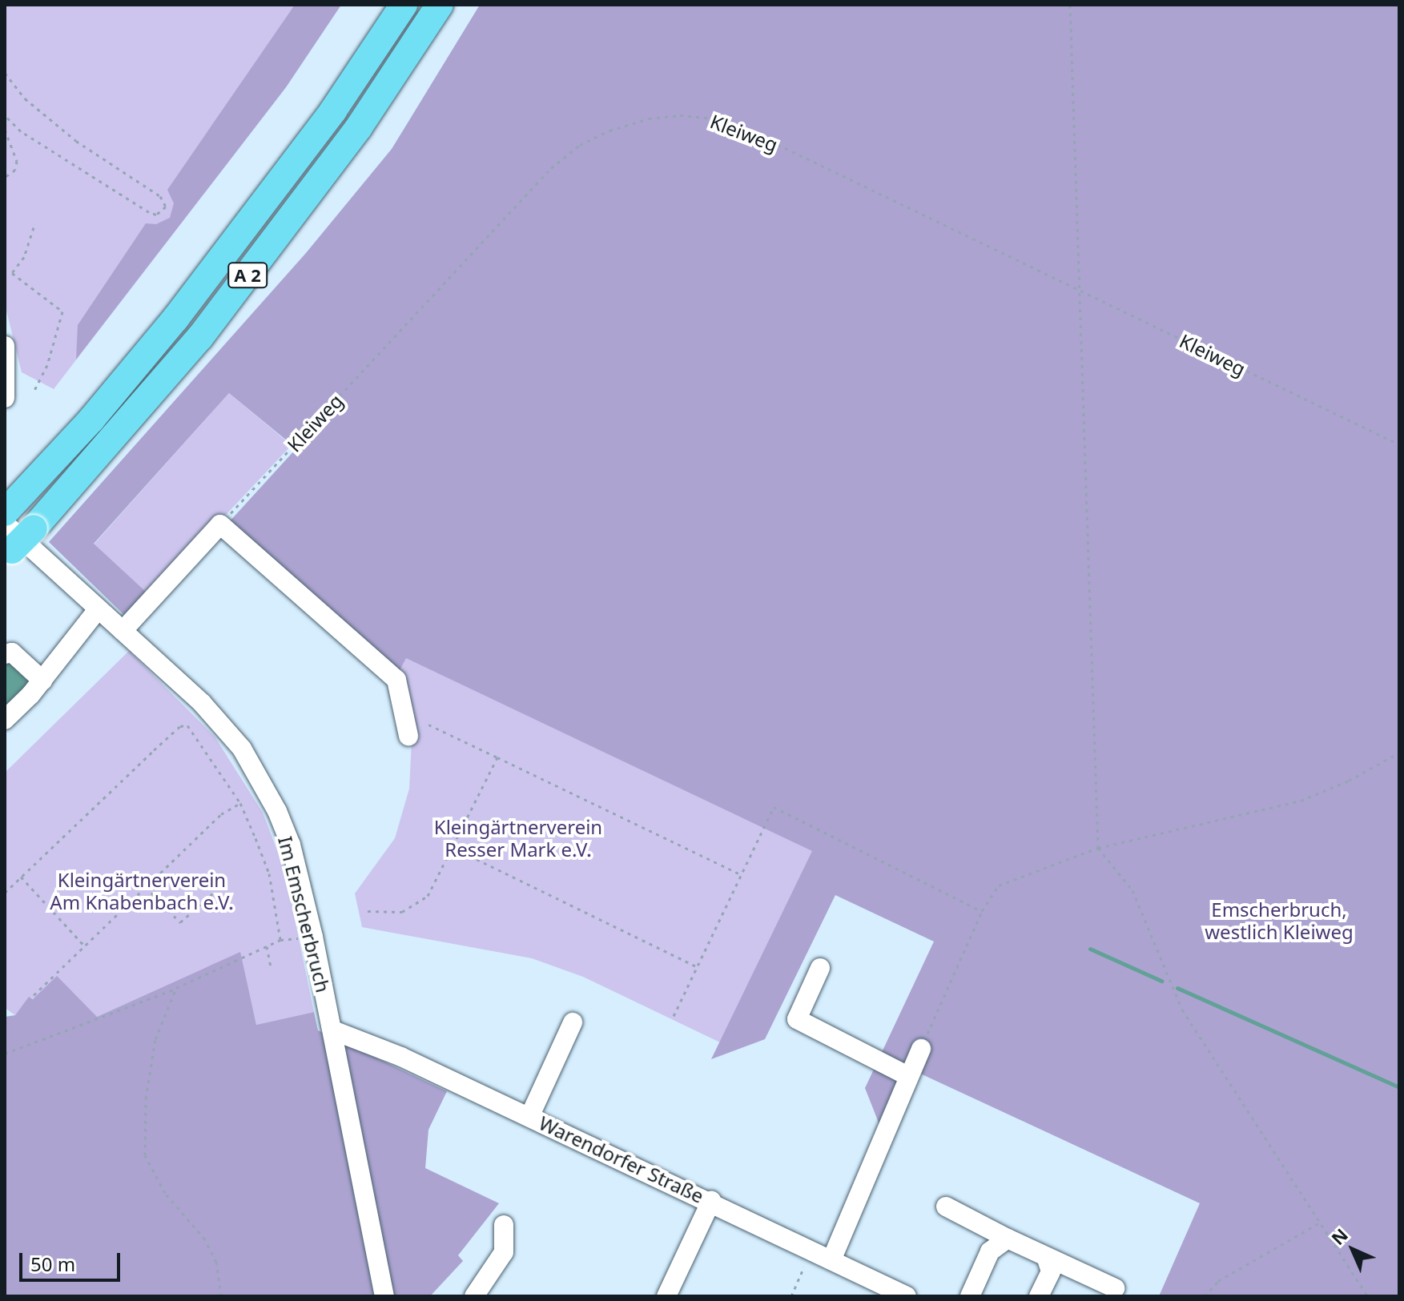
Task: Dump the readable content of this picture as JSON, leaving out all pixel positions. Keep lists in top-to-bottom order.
{
  "streets": {
    "highway": ["A 2"],
    "street": ["Im Emscherbruch", "Warendorfer Straße"],
    "path": ["Kleiweg"]
  },
  "crossings": [
    ["A 2", "Im Emscherbruch"],
    ["Im Emscherbruch", "Warendorfer Straße"]
  ],
  "parks": ["Kleingärtnerverein Resser Mark e.V.", "Kleingärtnerverein Am Knabenbach e.V.", "Emscherbruch, westlich Kleiweg"],
  "scale_bar": "50 m",
  "north": "top left"
}
